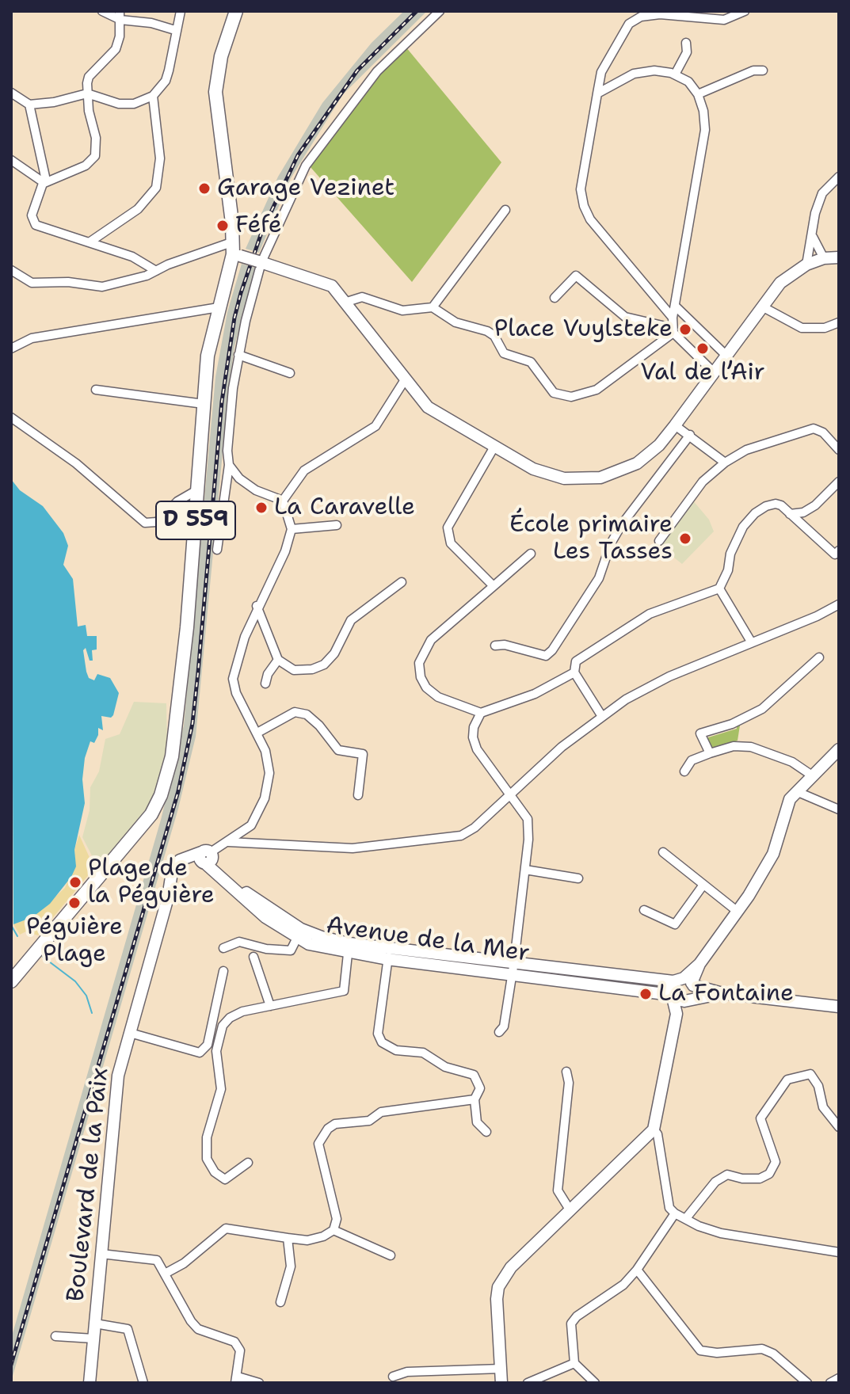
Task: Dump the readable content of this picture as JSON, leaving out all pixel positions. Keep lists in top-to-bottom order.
{
  "streets": {
    "main road": ["D 559"],
    "street": ["Avenue de la Mer", "Boulevard de la Paix"]
  },
  "crossings": [
    ["Avenue de la Mer", "Boulevard de la Paix"]
  ],
  "places": [
    "Garage Vezinet",
    "Féfé",
    "Place Vuylsteke",
    "Val de l’Air",
    "La Caravelle",
    "École primaire Les Tasses",
    "Plage de la Péguière",
    "Péguière Plage",
    "La Fontaine"
  ]
}
